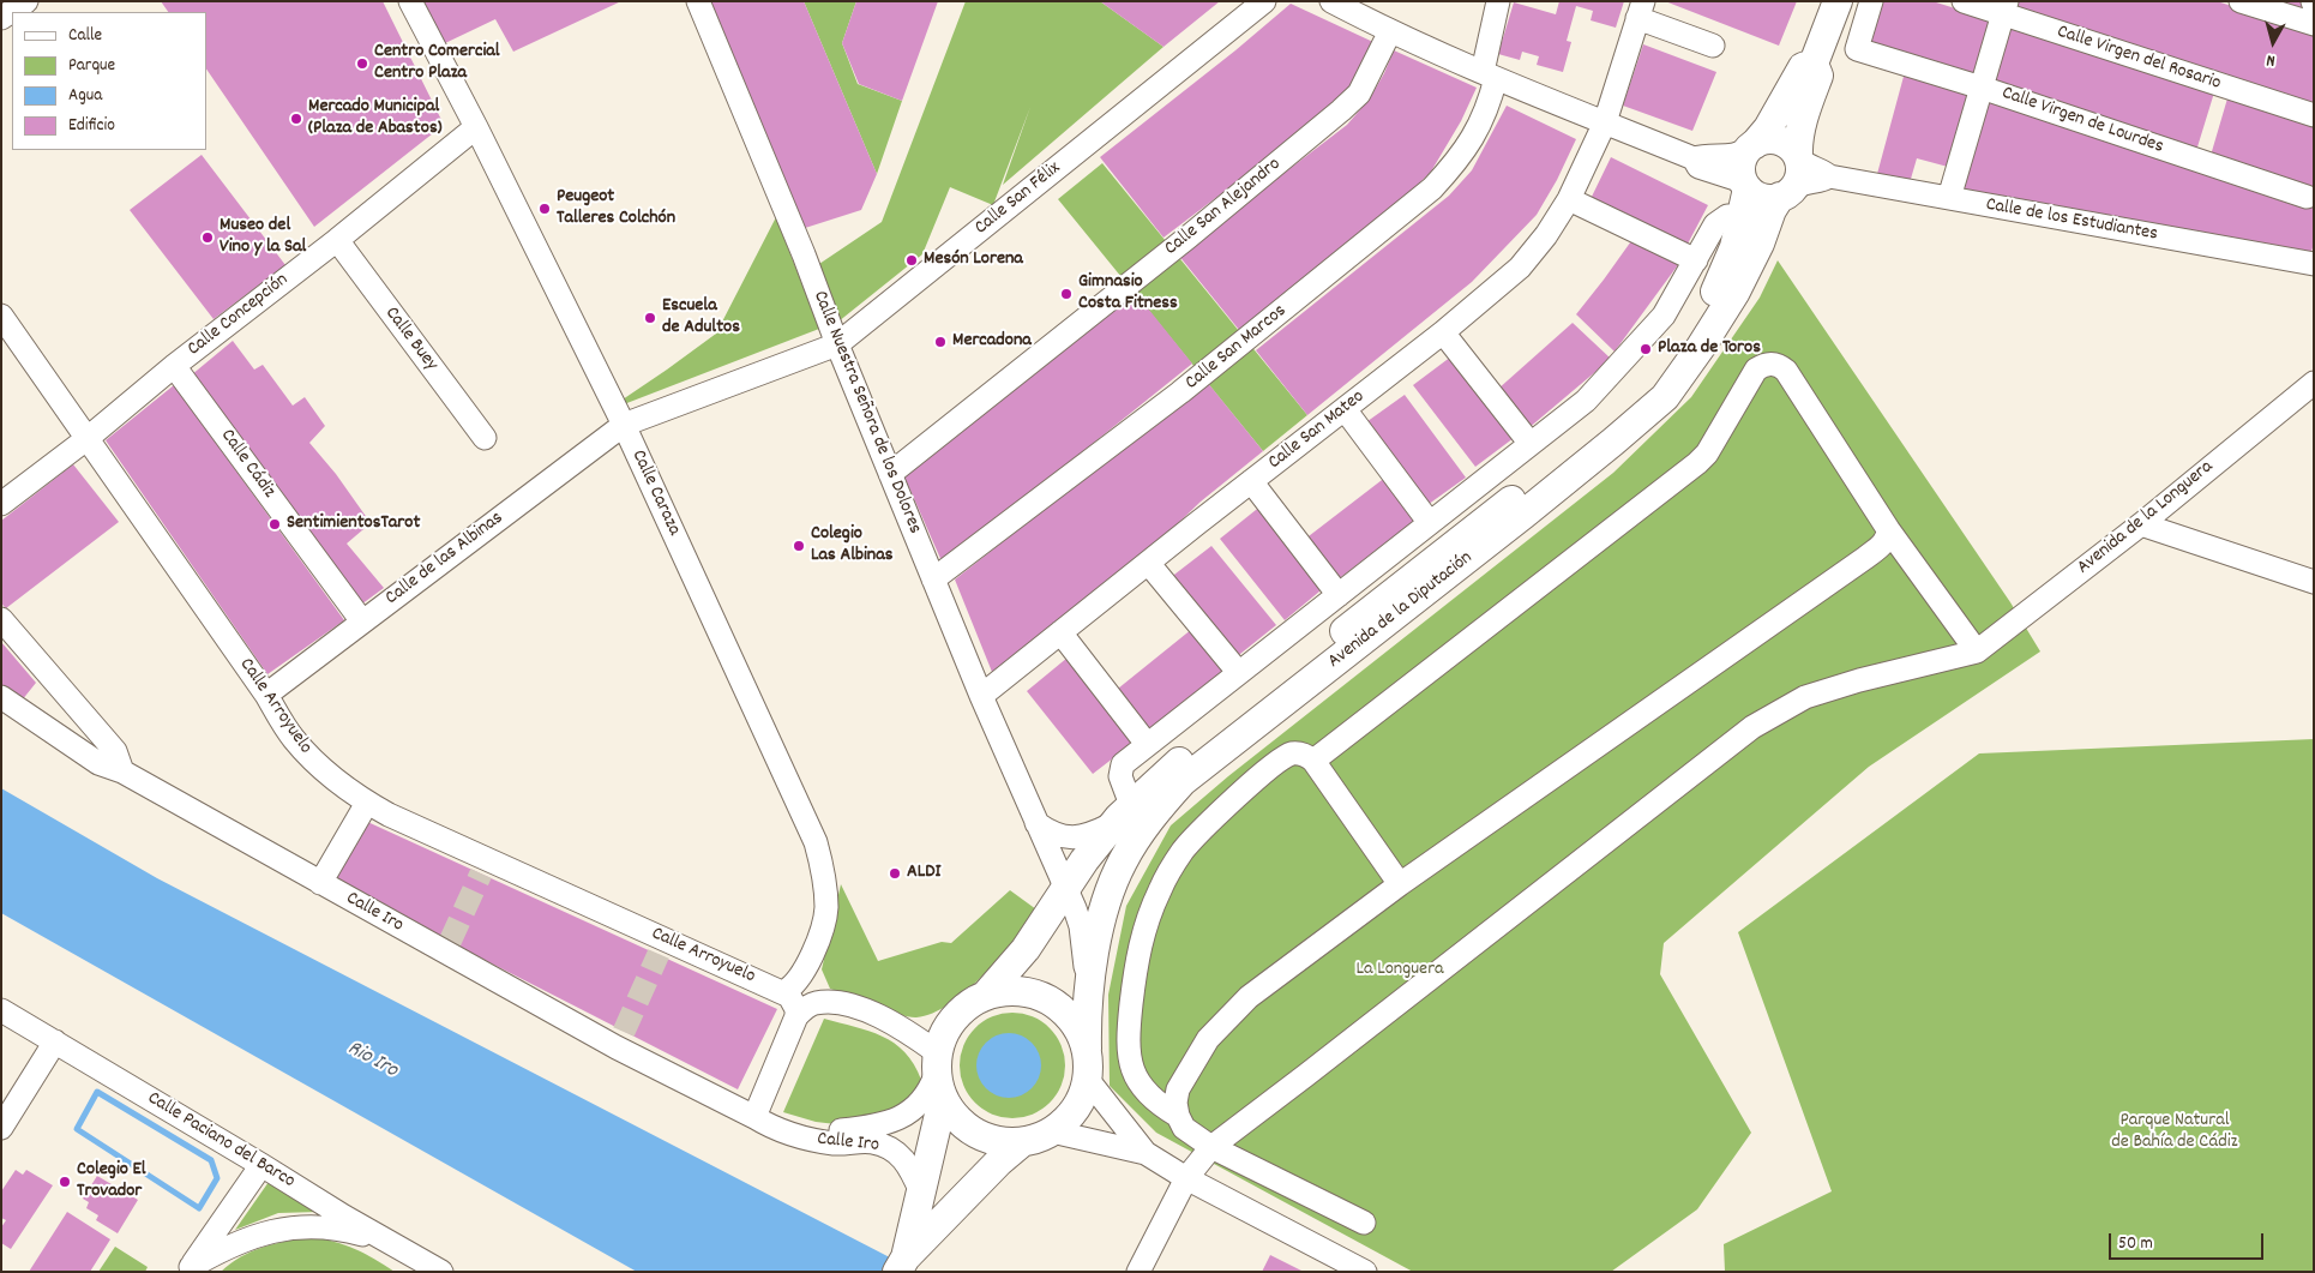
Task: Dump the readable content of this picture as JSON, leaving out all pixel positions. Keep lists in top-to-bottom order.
{
  "streets": {
    "main road": ["Avenida de la Diputación"],
    "street": [
      "Calle Virgen del Rosario",
      "Calle Virgen de Lourdes",
      "Calle San Félix",
      "Calle San Alejandro",
      "Calle de los Estudiantes",
      "Calle Concepción",
      "Calle Buey",
      "Calle San Marcos",
      "Calle Nuestra Señora de los Dolores",
      "Calle San Mateo",
      "Calle Cádiz",
      "Calle Caraza",
      "Avenida de la Longuera",
      "Calle de las Albinas",
      "Calle Arroyuelo",
      "Calle Iro",
      "Calle Paciano del Barco"
    ]
  },
  "crossings": [
    ["Calle San Félix", "Calle Nuestra Señora de los Dolores"],
    ["Calle San Félix", "Calle Caraza"],
    ["Calle San Félix", "Calle de las Albinas"],
    ["Calle San Alejandro", "Calle Nuestra Señora de los Dolores"],
    ["Calle de los Estudiantes", "Avenida de la Diputación"],
    ["Calle Concepción", "Calle Buey"],
    ["Calle Concepción", "Calle Cádiz"],
    ["Calle Concepción", "Calle Caraza"],
    ["Calle Concepción", "Calle Arroyuelo"],
    ["Calle San Marcos", "Calle Nuestra Señora de los Dolores"],
    ["Calle Nuestra Señora de los Dolores", "Calle San Mateo"],
    ["Calle Nuestra Señora de los Dolores", "Avenida de la Diputación"],
    ["Calle Cádiz", "Calle de las Albinas"],
    ["Calle Caraza", "Calle de las Albinas"],
    ["Calle Caraza", "Calle Arroyuelo"],
    ["Calle de las Albinas", "Calle Arroyuelo"],
    ["Avenida de la Diputación", "Calle Iro"]
  ],
  "water": ["Rio Iro"],
  "parks": ["La Longuera", "Parque Natural de Bahía de Cádiz"],
  "places": [
    "Centro Comercial Centro Plaza",
    "Mercado Municipal (Plaza de Abastos)",
    "Peugeot Talleres Colchón",
    "Museo del Vino y la Sal",
    "Mesón Lorena",
    "Gimnasio Costa Fitness",
    "Escuela de Adultos",
    "Mercadona",
    "Plaza de Toros",
    "SentimientosTarot",
    "Colegio Las Albinas",
    "ALDI",
    "Colegio El Trovador"
  ],
  "legend": [
    "Calle",
    "Parque",
    "Agua",
    "Edificio"
  ],
  "scale_bar": "50 m",
  "north": "bottom"
}
